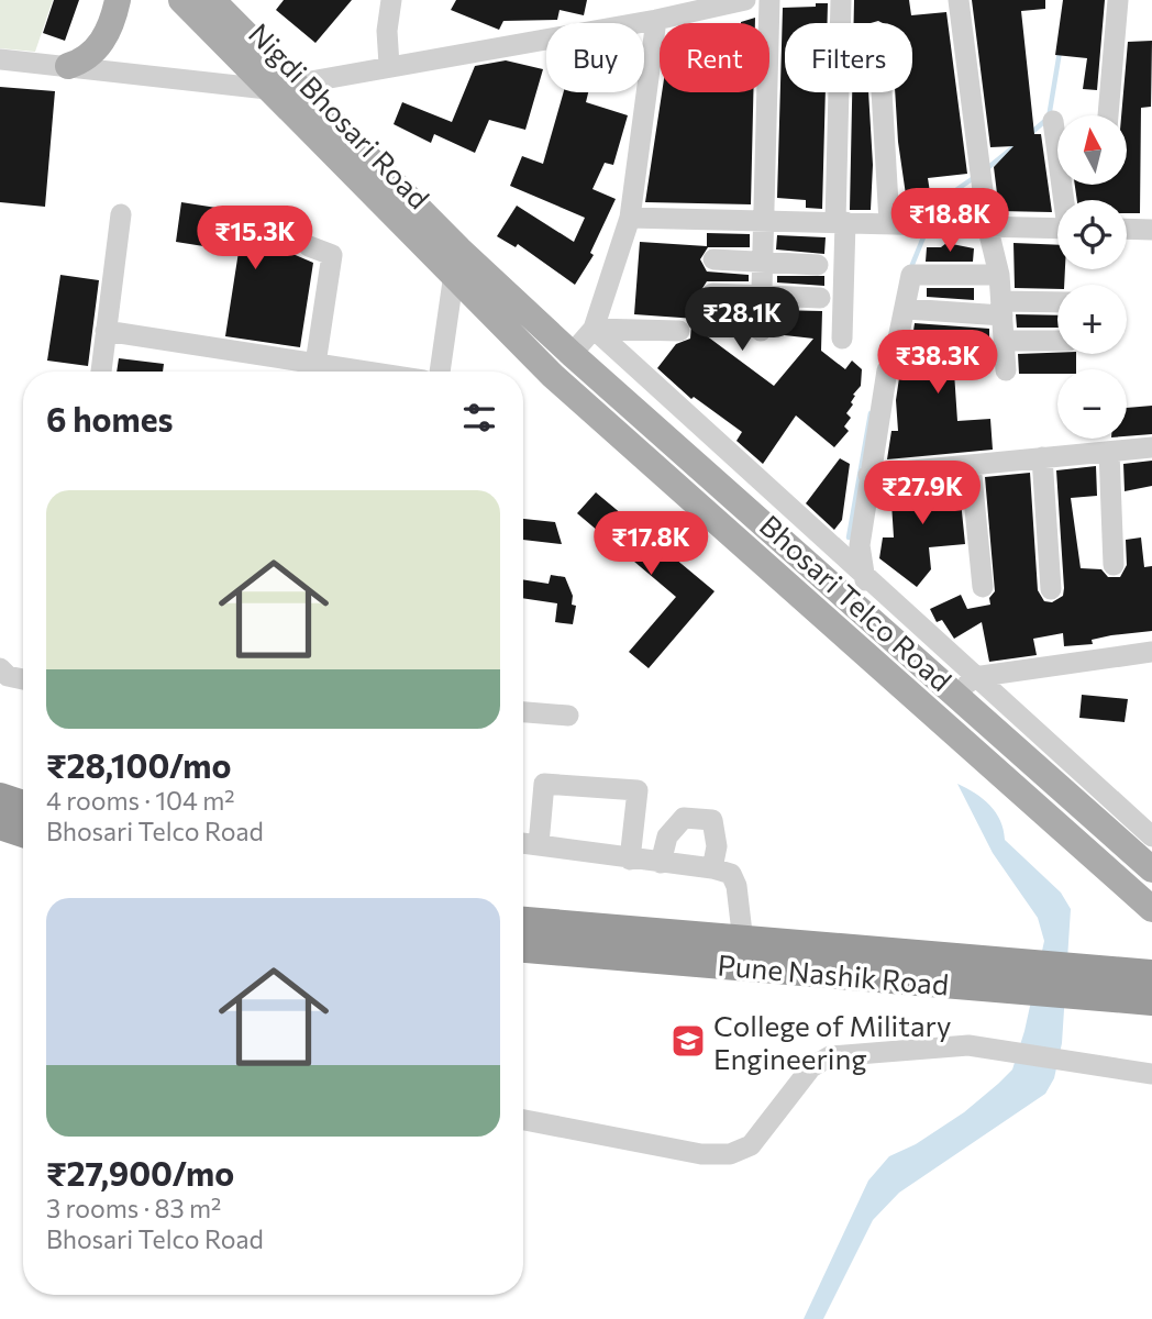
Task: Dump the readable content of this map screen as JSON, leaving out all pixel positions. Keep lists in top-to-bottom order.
{
  "streets": {
    "highway": ["Pune Nashik Road"],
    "main road": ["Nigdi Bhosari Road", "Bhosari Telco Road"]
  },
  "crossings": [
    ["Nigdi Bhosari Road", "Bhosari Telco Road"]
  ],
  "places": {
    "school or university": ["College of Military Engineering"]
  },
  "north": "top",
  "page": {
    "chip": ["Buy", "Rent", "Filters"],
    "map_buttons": ["+", "−"],
    "price": [
      "₹18.8K",
      "₹15.3K",
      "₹28.1K",
      "₹38.3K",
      "₹27.9K",
      "₹17.8K"
    ],
    "heading": "6 homes",
    "list": [
      {
        "name": "₹28,100/mo",
        "note": "4 rooms · 104 m² · Bhosari Telco Road"
      },
      {
        "name": "₹27,900/mo",
        "note": "3 rooms · 83 m² · Bhosari Telco Road"
      }
    ]
  }
}
